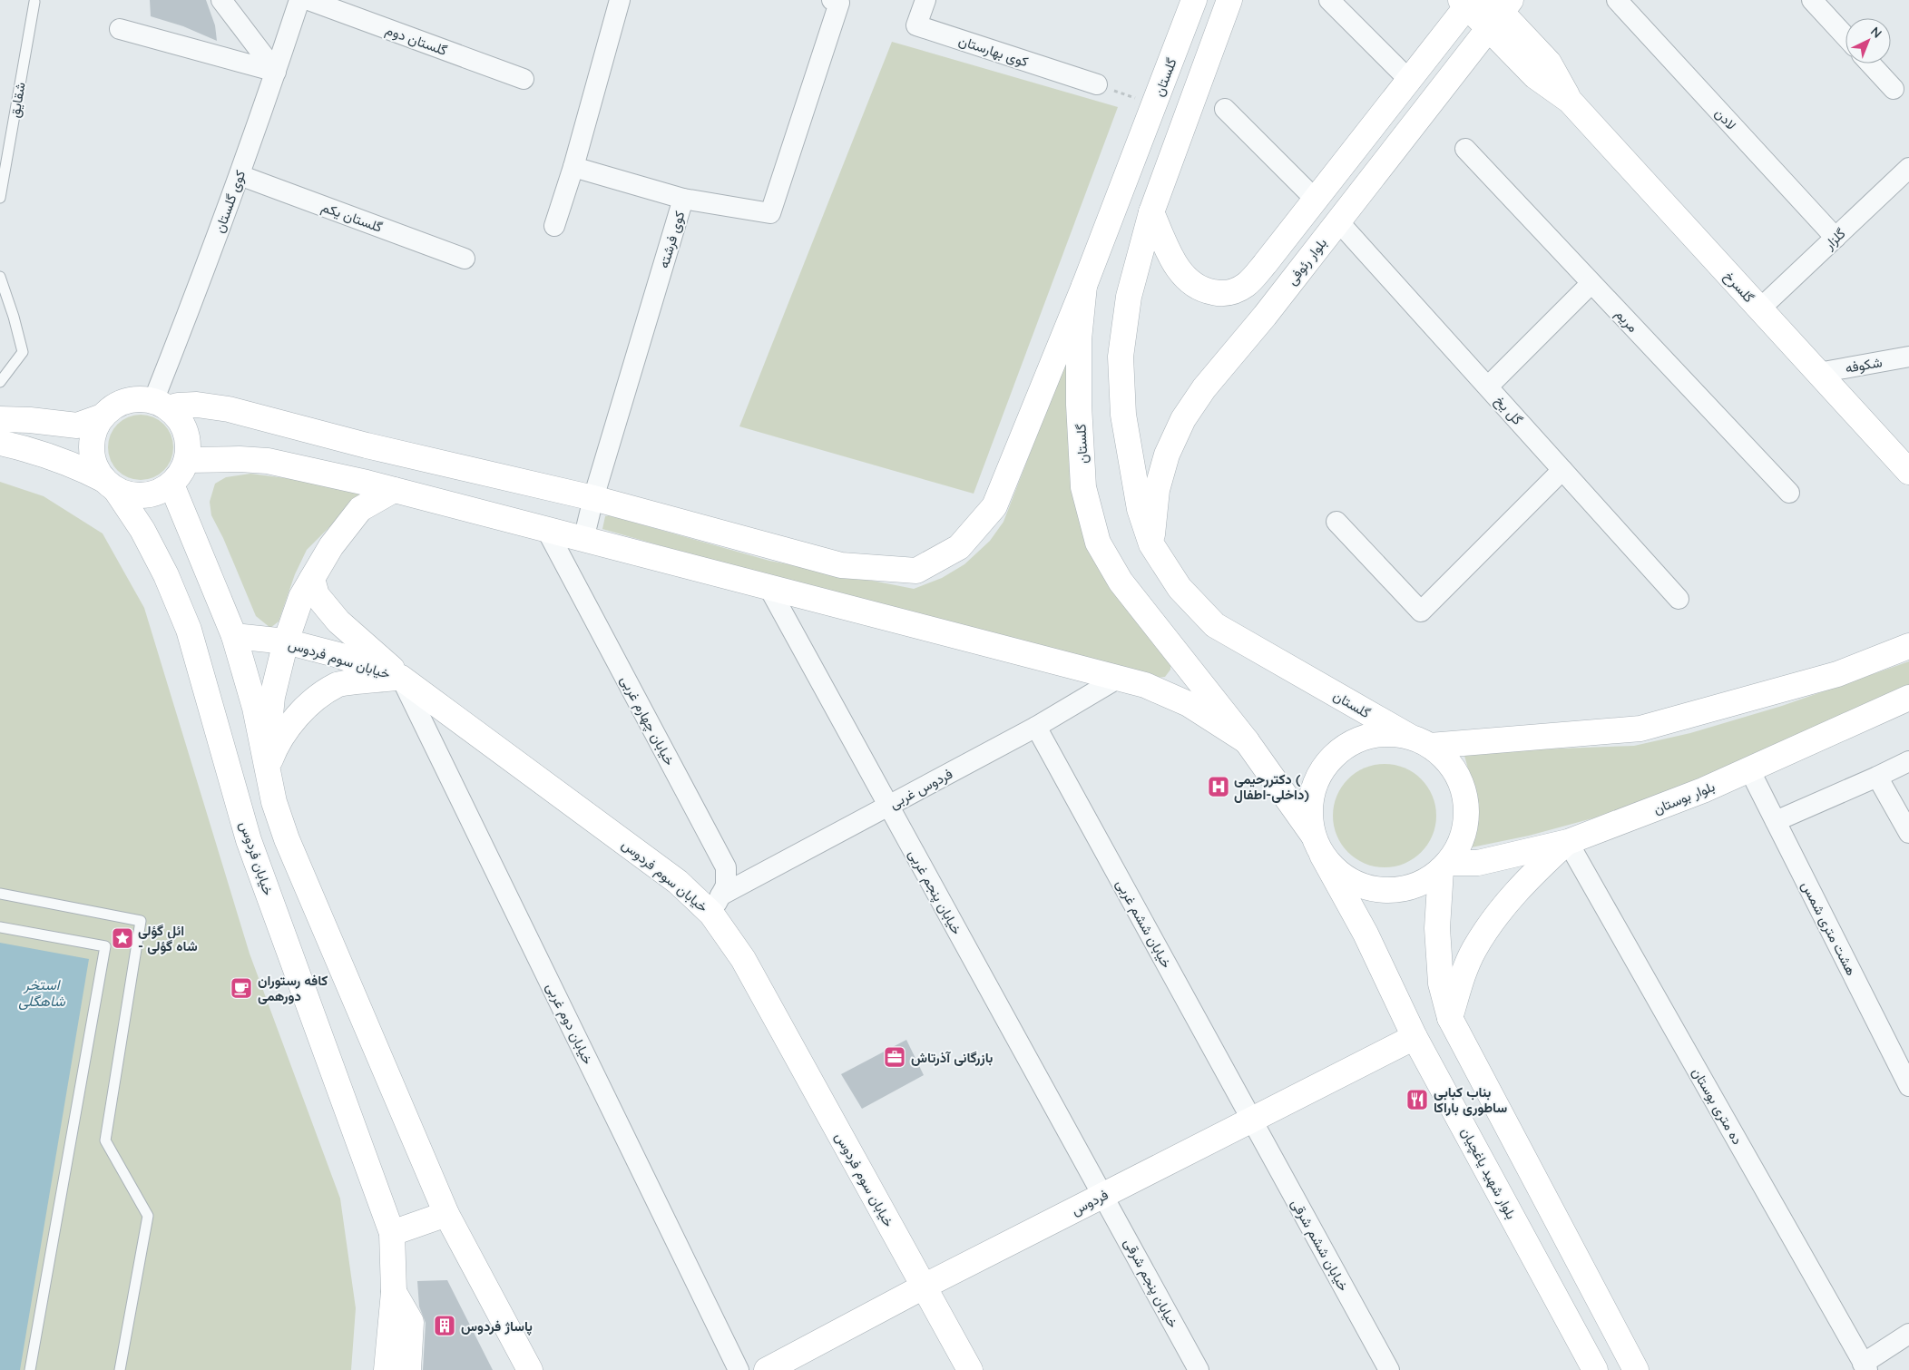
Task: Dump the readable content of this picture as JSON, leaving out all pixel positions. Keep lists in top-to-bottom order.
{
  "streets": {
    "main road": [
      "گلستان",
      "بلوار رئوفی",
      "گلسرخ",
      "خیابان سوم فردوس",
      "بلوار بوستان",
      "خیابان فردوس",
      "بلوار شهید یاغچیان",
      "فردوس"
    ],
    "street": [
      "گلستان دوم",
      "کوی بهارستان",
      "لادن",
      "کوی گلستان",
      "گلستان یکم",
      "گلزار",
      "کوی فرشته",
      "مریم",
      "شکوفه",
      "گل یخ",
      "خیابان چهارم غربی",
      "فردوس غربی",
      "خیابان پنجم غربی",
      "خیابان ششم غربی",
      "هشت متری شمس",
      "خیابان دوم غربی",
      "ده متری بوستان",
      "خیابان ششم شرقی",
      "خیابان پنجم شرقی"
    ],
    "lane": ["شقایق"]
  },
  "crossings": [
    ["گلستان", "بلوار رئوفی"],
    ["گلستان", "بلوار بوستان"],
    ["گلستان", "بلوار شهید یاغچیان"],
    ["لادن", "گلزار"],
    ["کوی گلستان", "گلستان یکم"],
    ["کوی گلستان", "خیابان فردوس"],
    ["گلزار", "گلسرخ"],
    ["بلوار رئوفی", "گلسرخ"],
    ["بلوار رئوفی", "گل یخ"],
    ["گلسرخ", "شکوفه"],
    ["خیابان سوم فردوس", "خیابان چهارم غربی"],
    ["خیابان سوم فردوس", "فردوس غربی"],
    ["خیابان سوم فردوس", "خیابان دوم غربی"],
    ["خیابان سوم فردوس", "فردوس"],
    ["خیابان چهارم غربی", "فردوس غربی"],
    ["فردوس غربی", "خیابان پنجم غربی"],
    ["فردوس غربی", "خیابان ششم غربی"],
    ["بلوار بوستان", "هشت متری شمس"],
    ["بلوار بوستان", "ده متری بوستان"],
    ["بلوار بوستان", "بلوار شهید یاغچیان"],
    ["خیابان پنجم غربی", "فردوس"],
    ["خیابان پنجم غربی", "خیابان پنجم شرقی"],
    ["خیابان ششم غربی", "فردوس"],
    ["خیابان ششم غربی", "خیابان ششم شرقی"],
    ["بلوار شهید یاغچیان", "فردوس"],
    ["فردوس", "خیابان ششم شرقی"],
    ["فردوس", "خیابان پنجم شرقی"]
  ],
  "water": ["استخر شاهگلی"],
  "places": {
    "hospital": ["دکتررحیمی ( داخلی-اطفال)"],
    "place": ["ائل گؤلی - شاه گؤلی"],
    "cafe": ["کافه رستوران دورهمی"],
    "office": ["بازرگانی آذرتاش"],
    "restaurant": ["بناب کبابی ساطوری باراکا"],
    "building": ["پاساژ فردوس"]
  },
  "north": "top right"
}
